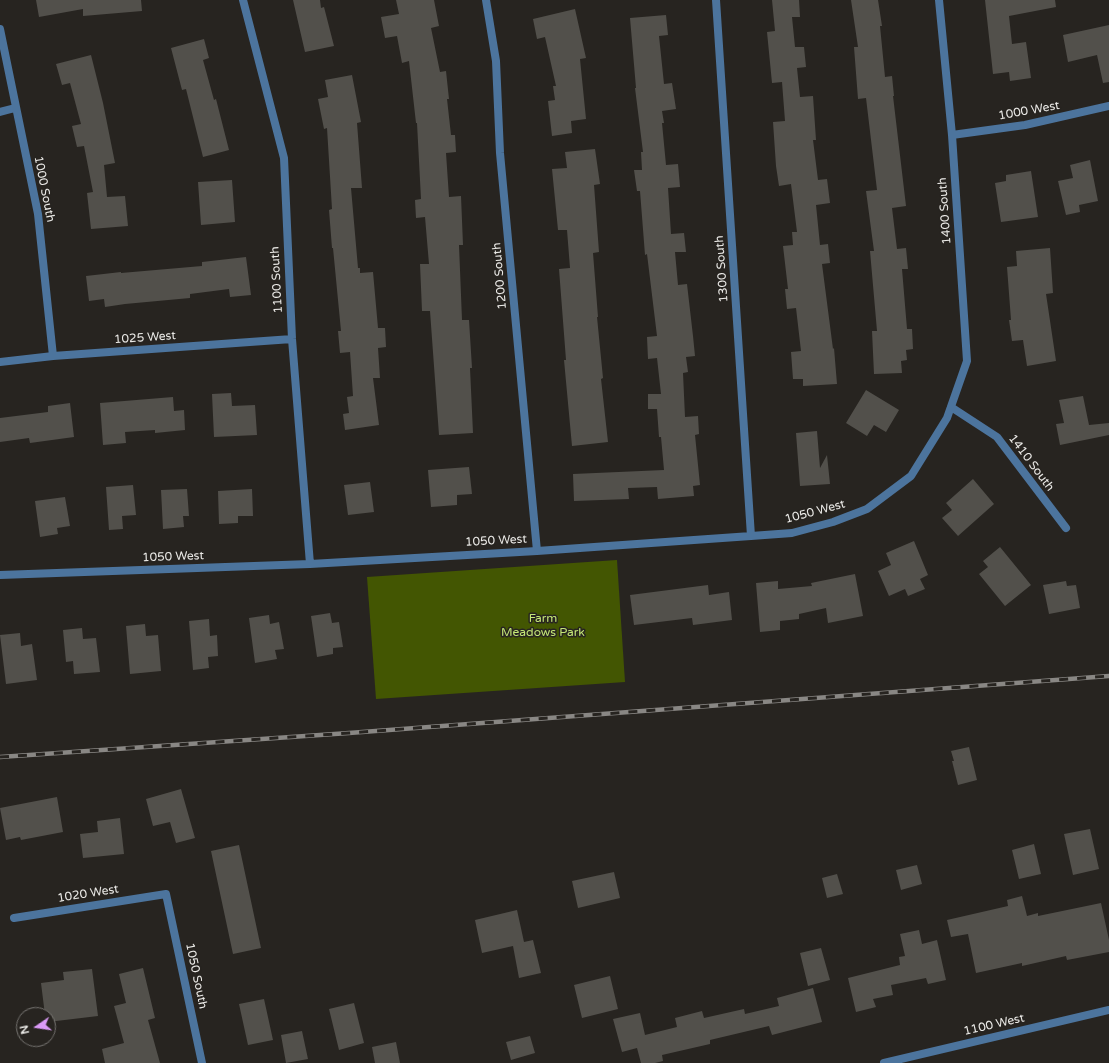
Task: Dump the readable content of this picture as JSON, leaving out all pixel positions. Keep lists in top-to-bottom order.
{
  "streets": {
    "street": [
      "1000 West",
      "1000 South",
      "1400 South",
      "1300 South",
      "1200 South",
      "1100 South",
      "1025 West",
      "1410 South",
      "1050 West",
      "1020 West",
      "1050 South",
      "1100 West"
    ]
  },
  "crossings": [
    ["1000 West", "1400 South"],
    ["1000 South", "1025 West"],
    ["1400 South", "1410 South"],
    ["1400 South", "1050 West"],
    ["1300 South", "1050 West"],
    ["1200 South", "1050 West"],
    ["1100 South", "1025 West"],
    ["1100 South", "1050 West"],
    ["1020 West", "1050 South"]
  ],
  "parks": ["Farm Meadows Park"],
  "north": "left"
}
